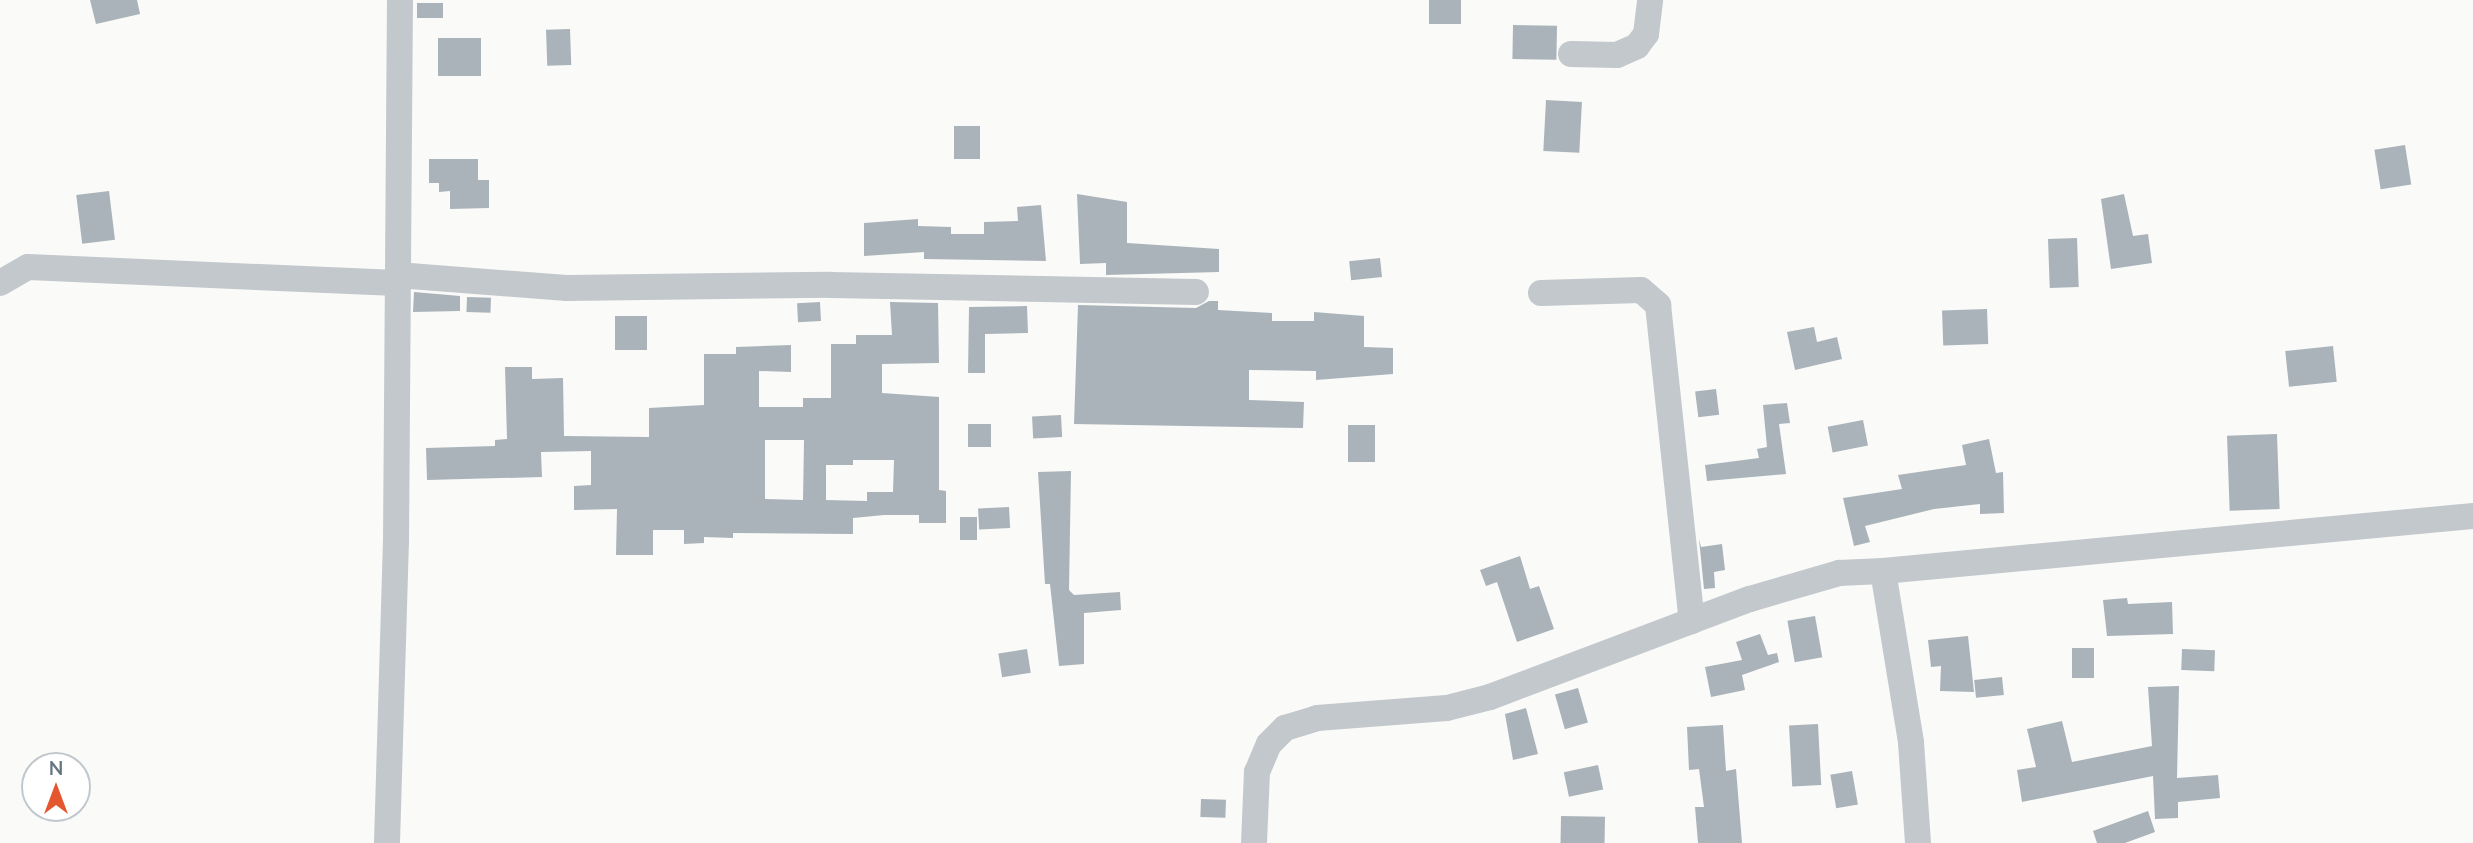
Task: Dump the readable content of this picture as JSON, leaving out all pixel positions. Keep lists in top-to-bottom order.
{
  "north": "top"
}
